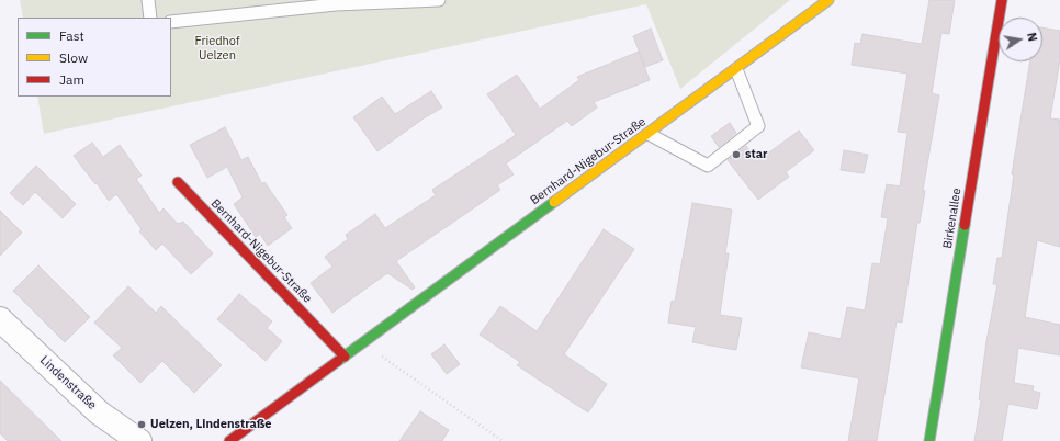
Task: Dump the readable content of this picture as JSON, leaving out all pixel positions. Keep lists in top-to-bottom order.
{
  "streets": {
    "main road": ["Bernhard-Nigebur-Straße", "Birkenallee"],
    "street": ["Lindenstraße"]
  },
  "parks": ["Friedhof Uelzen"],
  "places": ["star", "Uelzen, Lindenstraße"],
  "legend": ["Fast", "Slow", "Jam"],
  "north": "right"
}
